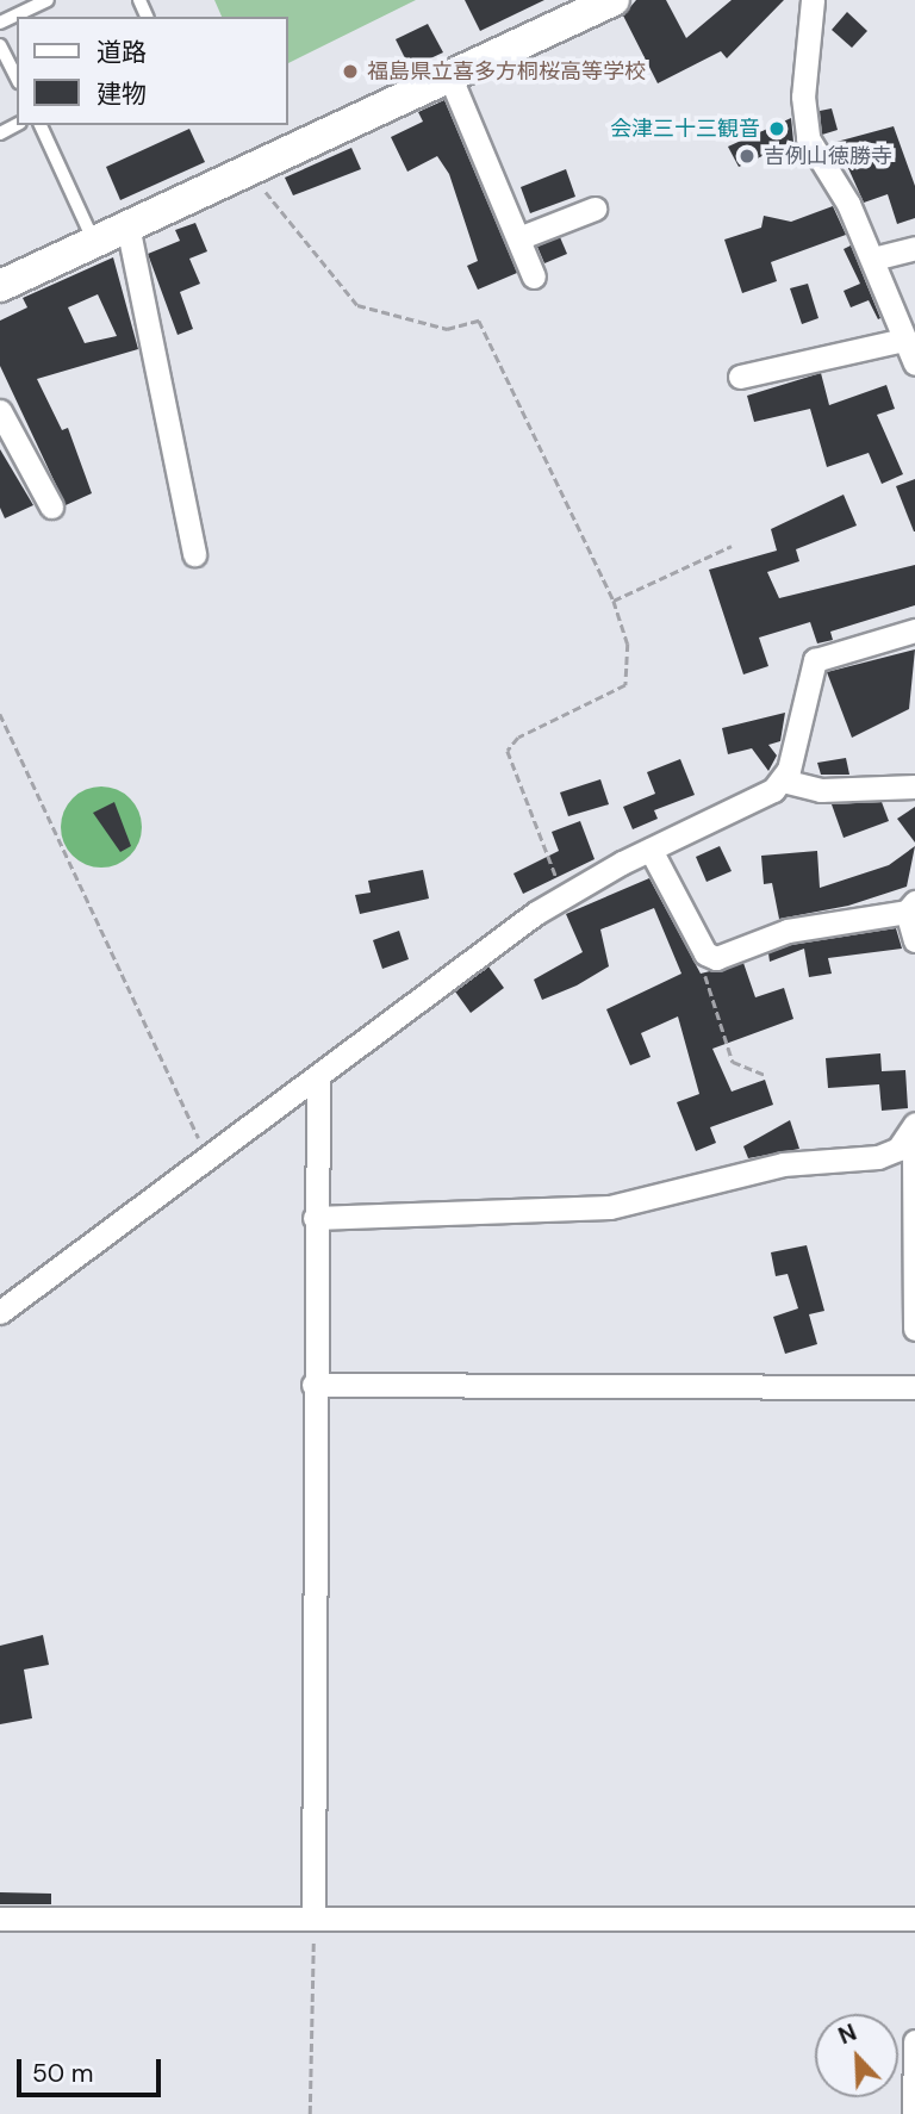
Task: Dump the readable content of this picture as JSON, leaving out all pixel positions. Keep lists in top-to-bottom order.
{
  "places": ["福島県立喜多方桐桜高等学校", "会津三十三観音", "吉例山徳勝寺"],
  "legend": ["道路", "建物"],
  "scale_bar": "50 m",
  "north": "top left"
}
